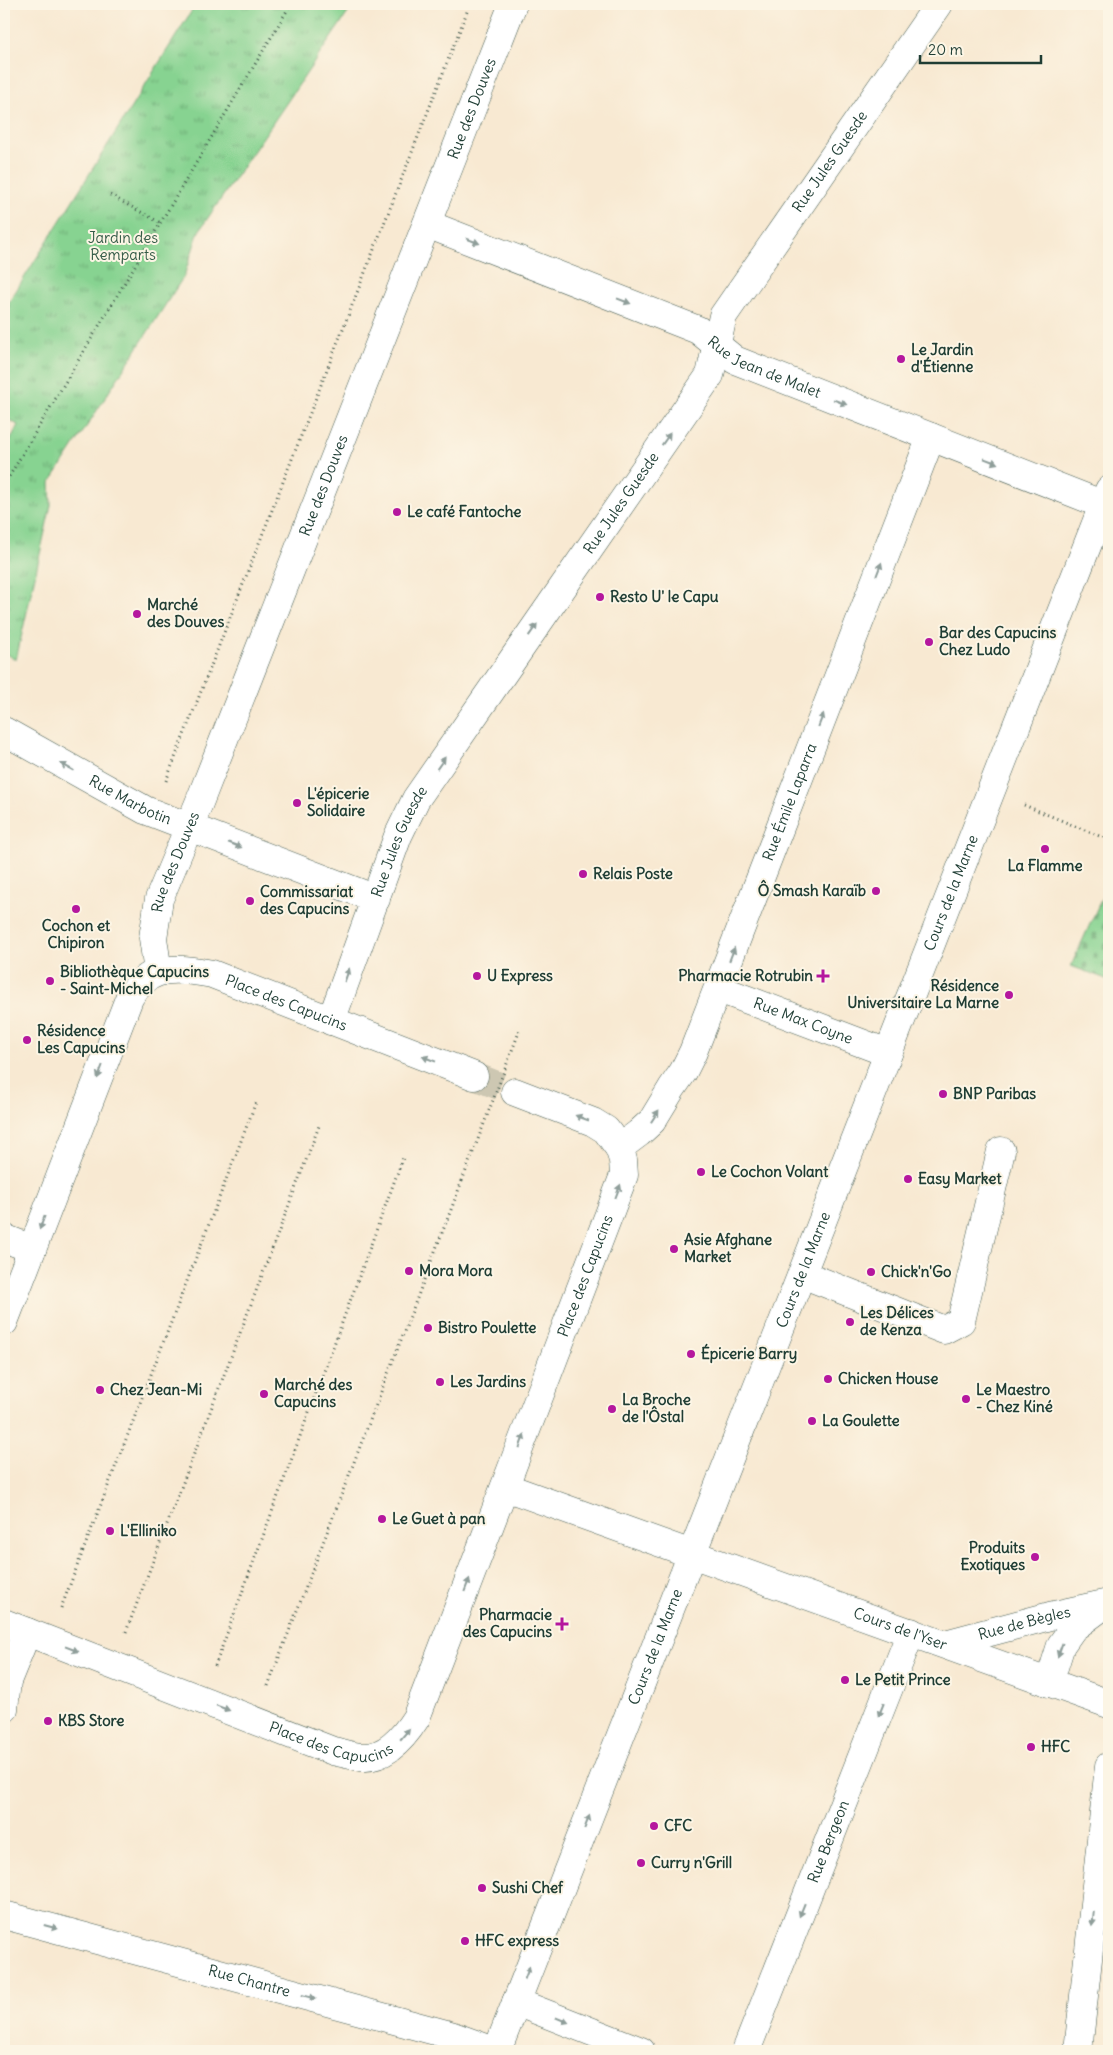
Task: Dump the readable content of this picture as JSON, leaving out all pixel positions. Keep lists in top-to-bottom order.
{
  "streets": {
    "street": [
      "Rue des Douves",
      "Rue Jules Guesde",
      "Rue Jean de Malet",
      "Rue Marbotin",
      "Rue Émile Laparra",
      "Cours de la Marne",
      "Place des Capucins",
      "Rue Max Coyne",
      "Rue de Bègles",
      "Cours de l'Yser",
      "Rue Bergeon",
      "Rue Chantre"
    ]
  },
  "crossings": [
    ["Rue des Douves", "Rue Jean de Malet"],
    ["Rue des Douves", "Rue Marbotin"],
    ["Rue des Douves", "Place des Capucins"],
    ["Rue Jules Guesde", "Rue Jean de Malet"],
    ["Rue Jules Guesde", "Rue Marbotin"],
    ["Rue Jules Guesde", "Place des Capucins"],
    ["Rue Jean de Malet", "Rue Émile Laparra"],
    ["Rue Jean de Malet", "Cours de la Marne"],
    ["Rue Émile Laparra", "Place des Capucins"],
    ["Rue Émile Laparra", "Rue Max Coyne"],
    ["Cours de la Marne", "Rue Max Coyne"],
    ["Cours de la Marne", "Cours de l'Yser"],
    ["Cours de la Marne", "Rue Chantre"],
    ["Rue de Bègles", "Cours de l'Yser"],
    ["Cours de l'Yser", "Rue Bergeon"]
  ],
  "one_way": [
    "Rue Jules Guesde",
    "Rue Jean de Malet",
    "Rue Émile Laparra",
    "Rue de Bègles",
    "Rue Bergeon",
    "Rue Chantre"
  ],
  "parks": ["Jardin des Remparts"],
  "places": {
    "other": [
      "Le Jardin d'Étienne",
      "Le café Fantoche",
      "Resto U' le Capu",
      "Marché des Douves",
      "Bar des Capucins Chez Ludo",
      "L'épicerie Solidaire",
      "La Flamme",
      "Relais Poste",
      "Ô Smash Karaïb",
      "Commissariat des Capucins",
      "Cochon et Chipiron",
      "U Express",
      "Bibliothèque Capucins - Saint-Michel",
      "Résidence Universitaire La Marne",
      "Résidence Les Capucins",
      "BNP Paribas",
      "Le Cochon Volant",
      "Easy Market",
      "Asie Afghane Market",
      "Mora Mora",
      "Chick'n'Go",
      "Les Délices de Kenza",
      "Bistro Poulette",
      "Épicerie Barry",
      "Chicken House",
      "Les Jardins",
      "Chez Jean-Mi",
      "Marché des Capucins",
      "Le Maestro - Chez Kiné",
      "La Broche de l'Ôstal",
      "La Goulette",
      "Le Guet à pan",
      "L'Elliniko",
      "Produits Exotiques",
      "Le Petit Prince",
      "KBS Store",
      "HFC",
      "CFC",
      "Curry n'Grill",
      "Sushi Chef",
      "HFC express"
    ],
    "health": ["Pharmacie Rotrubin", "Pharmacie des Capucins"]
  },
  "scale_bar": "20 m"
}
